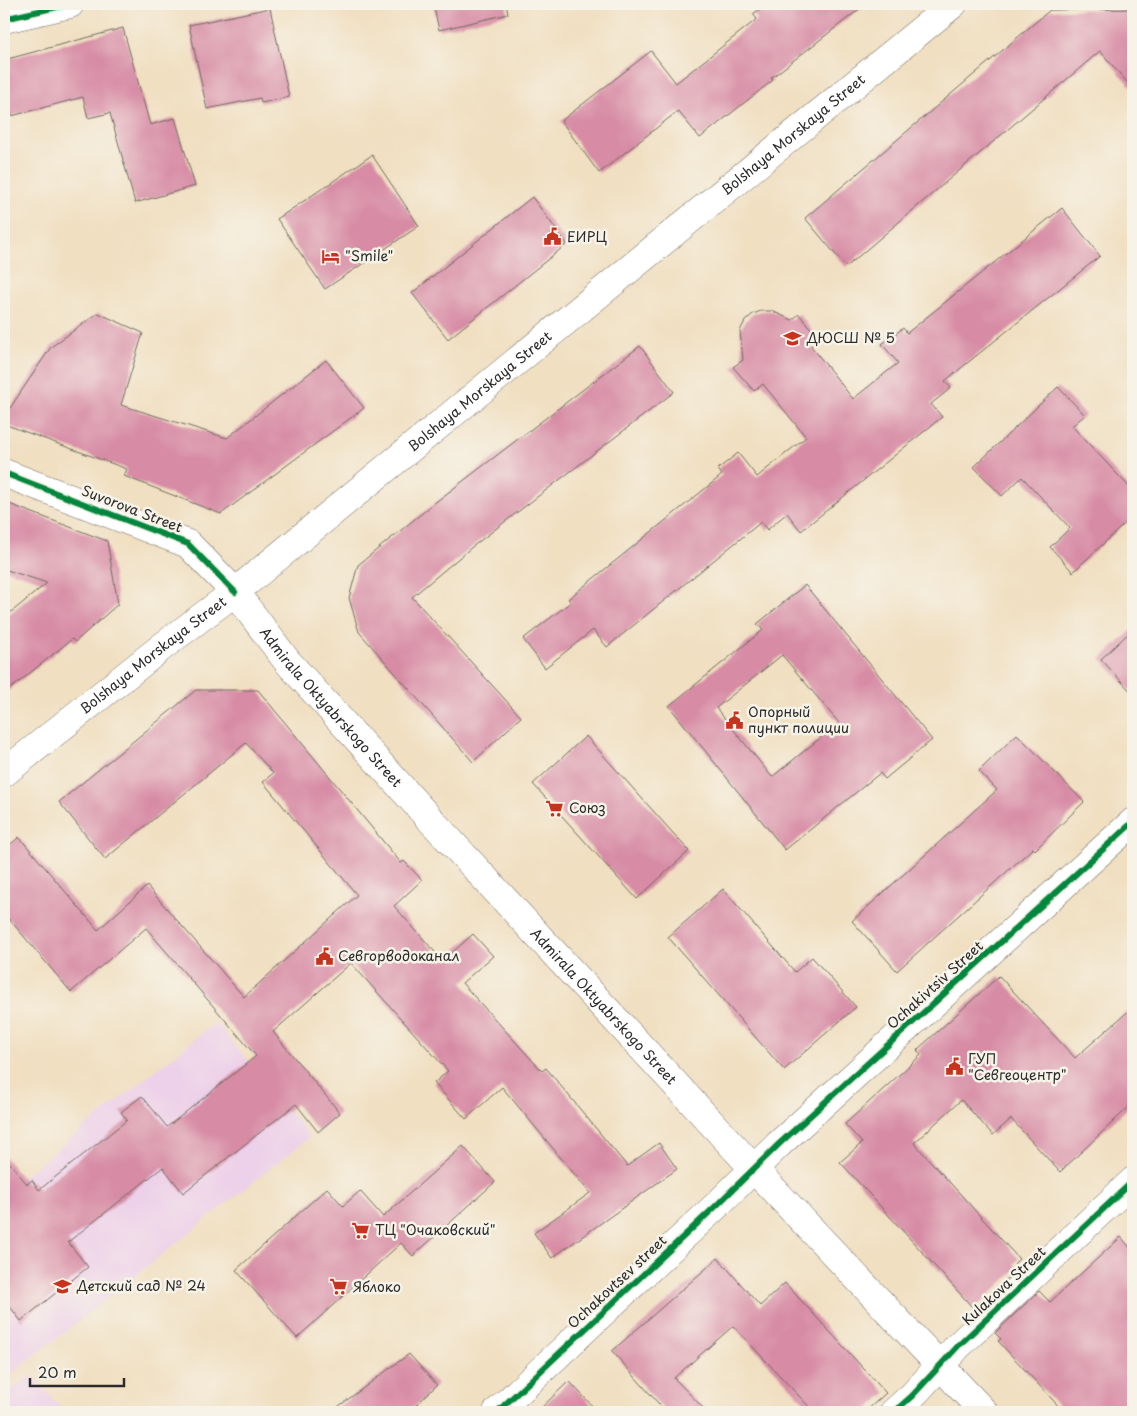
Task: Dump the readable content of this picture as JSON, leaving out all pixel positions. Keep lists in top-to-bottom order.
{
  "streets": {
    "main road": [
      "Bolshaya Morskaya Street",
      "Suvorova Street",
      "Admirala Oktyabrskogo Street",
      "Ochakivtsiv Street",
      "Ochakovtsev street",
      "Kulakova Street"
    ]
  },
  "crossings": [
    ["Bolshaya Morskaya Street", "Suvorova Street"],
    ["Bolshaya Morskaya Street", "Admirala Oktyabrskogo Street"],
    ["Suvorova Street", "Admirala Oktyabrskogo Street"],
    ["Admirala Oktyabrskogo Street", "Ochakivtsiv Street"],
    ["Admirala Oktyabrskogo Street", "Ochakovtsev street"],
    ["Admirala Oktyabrskogo Street", "Kulakova Street"],
    ["Ochakivtsiv Street", "Ochakovtsev street"]
  ],
  "places": {
    "public building": [
      "ЕИРЦ",
      "Опорный пункт полиции",
      "Севгорводоканал",
      "ГУП \"Севгеоцентр\""
    ],
    "hotel": ["\"Smile\""],
    "school or university": ["ДЮСШ № 5", "Детский сад № 24"],
    "supermarket": ["Союз", "ТЦ \"Очаковский\"", "Яблоко"]
  },
  "scale_bar": "20 m"
}
